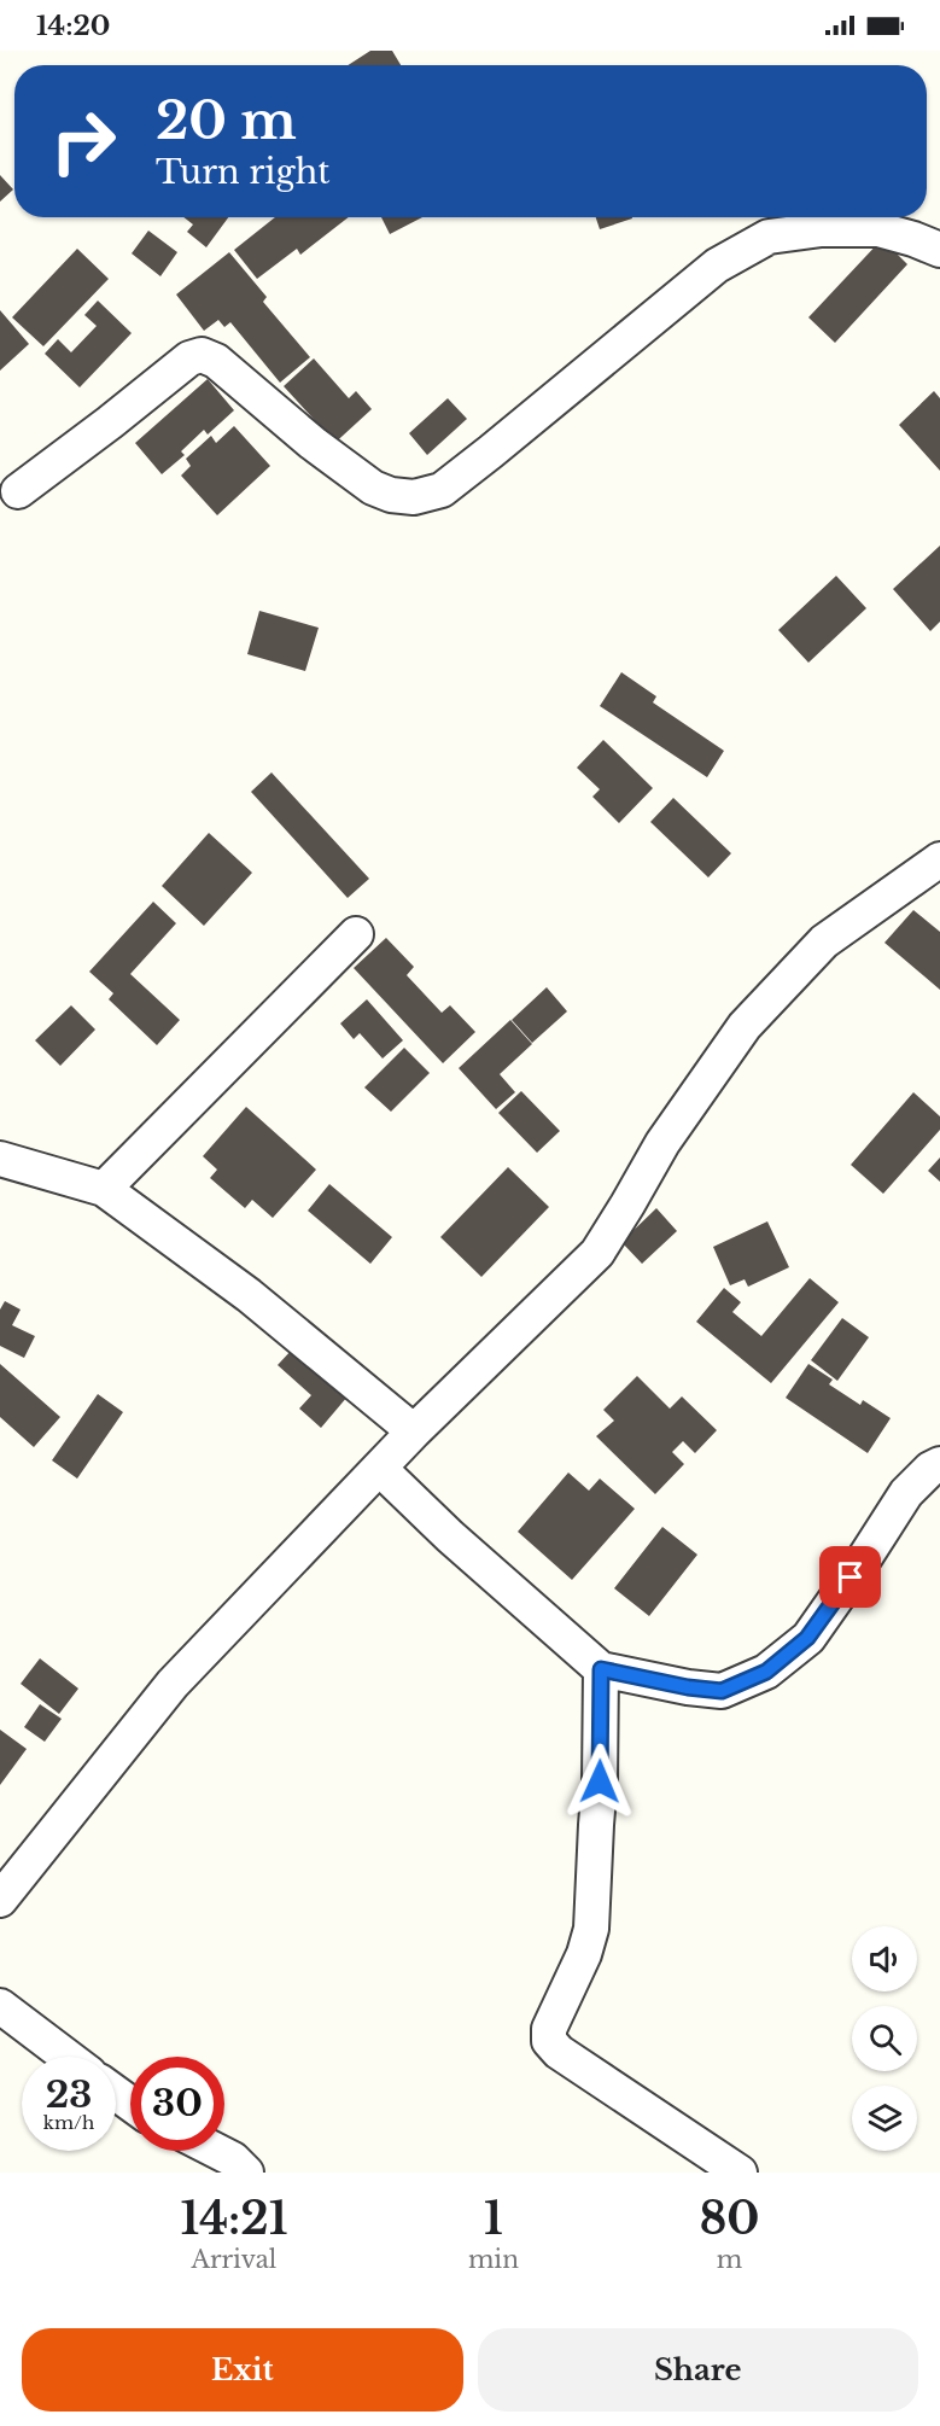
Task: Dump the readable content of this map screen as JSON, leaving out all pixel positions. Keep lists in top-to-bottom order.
{
  "page": {
    "status": "14:20",
    "turn": ["20 m", "Turn right"],
    "speed": "23 km/h",
    "limit": "30",
    "eta": [
      "14:21",
      "Arrival",
      "1",
      "min",
      "80",
      "m"
    ],
    "buttons": ["Exit", "Share"]
  }
}
